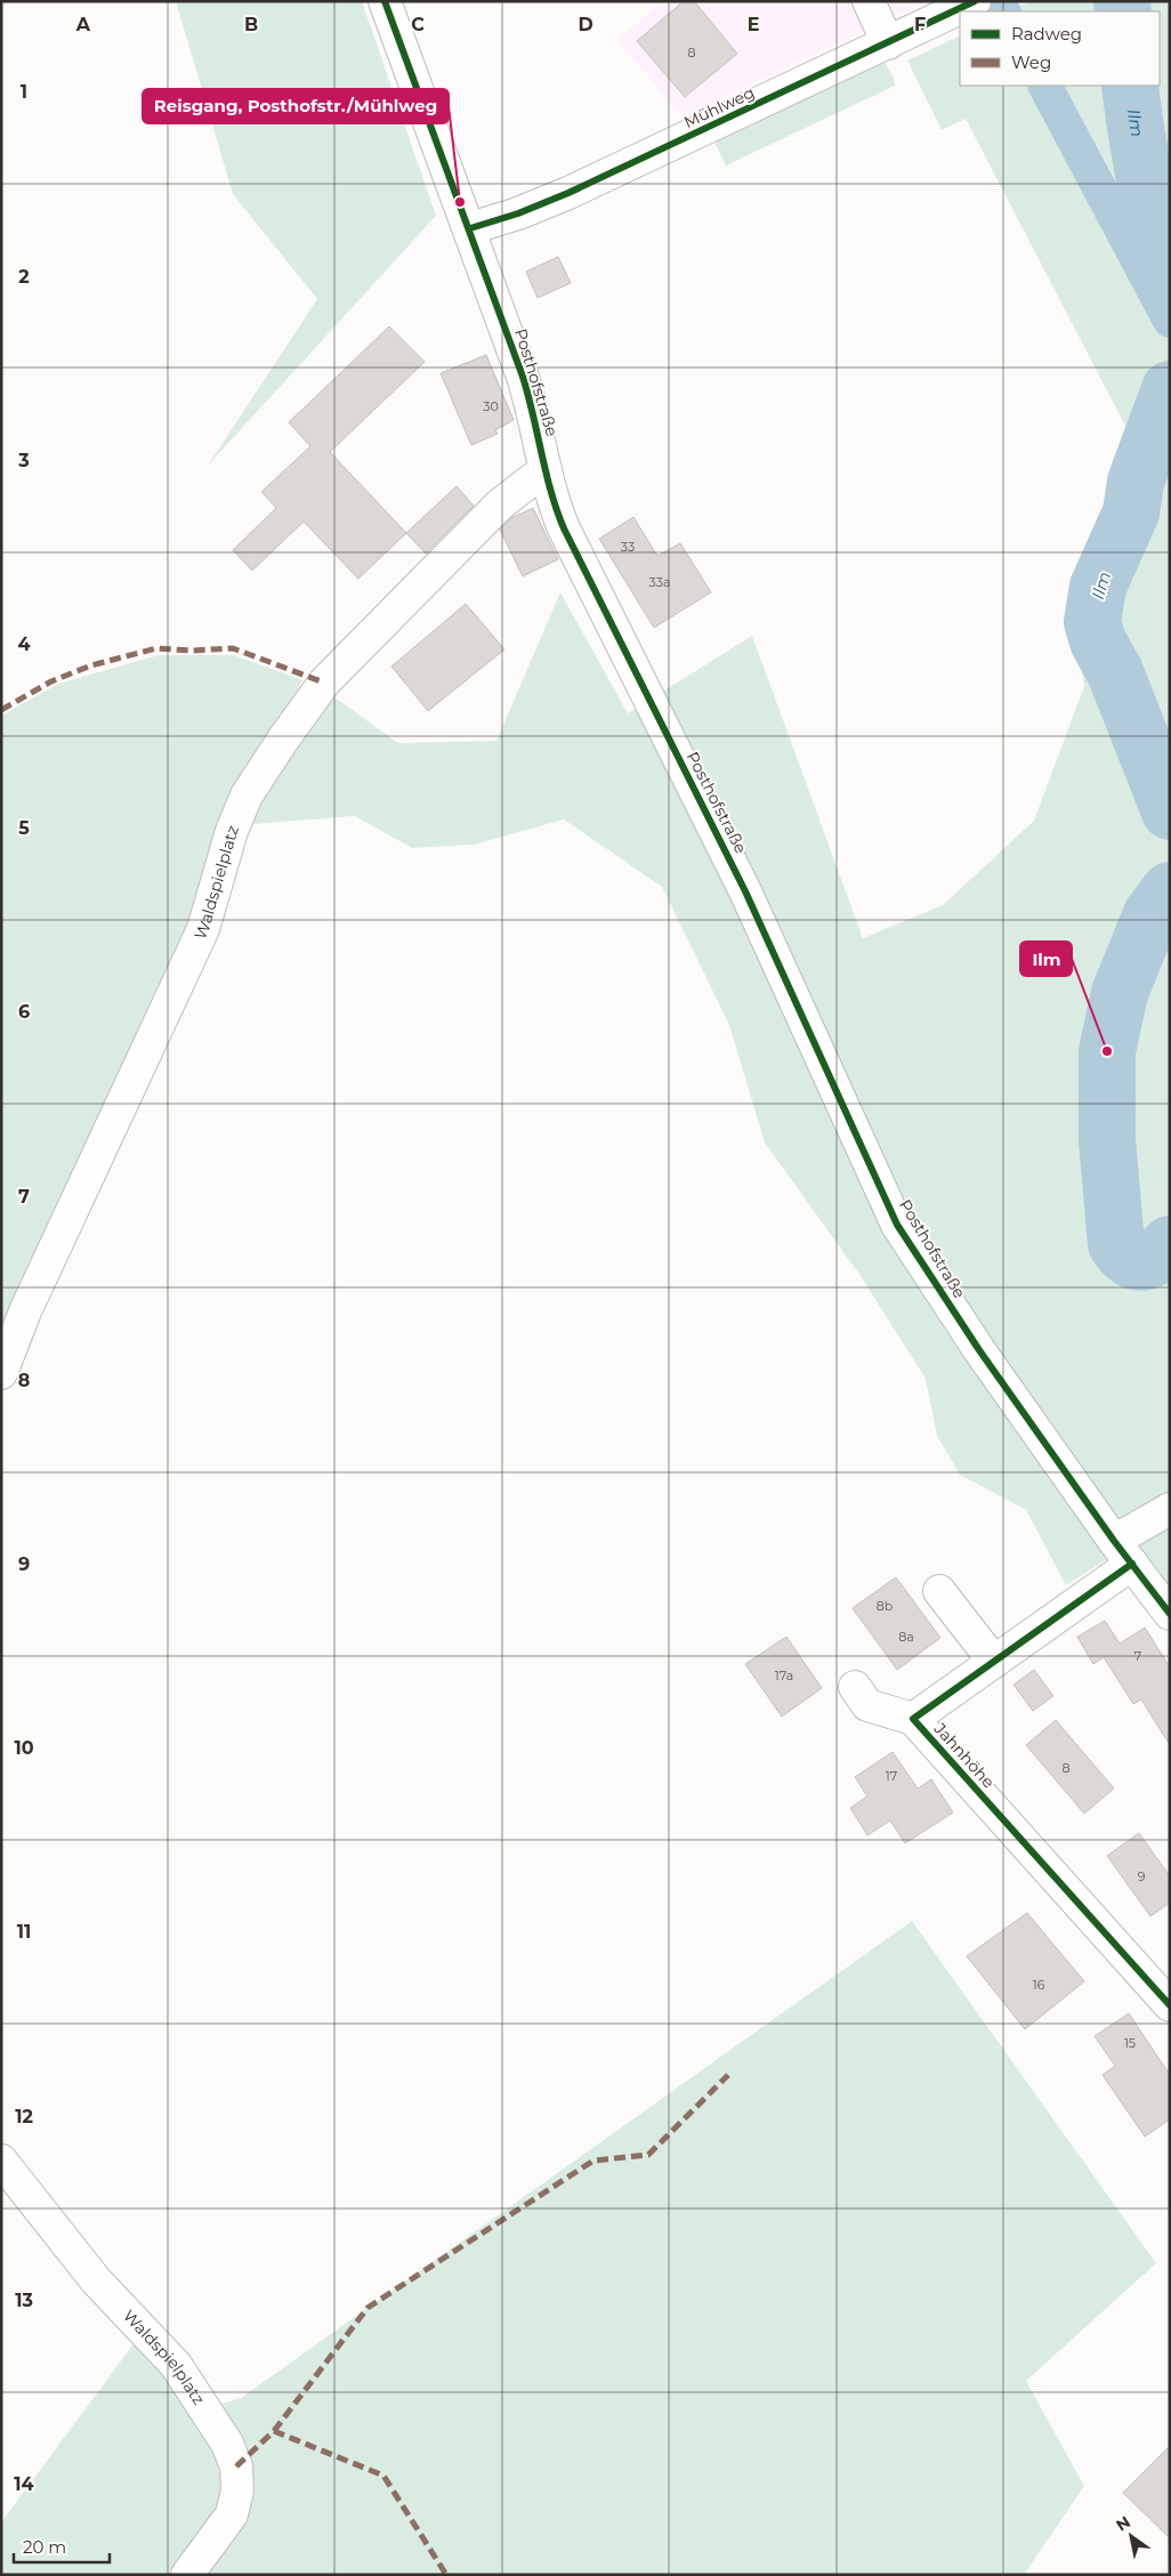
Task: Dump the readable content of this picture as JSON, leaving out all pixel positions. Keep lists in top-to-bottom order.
{
  "streets": {
    "street": [
      "Mühlweg",
      "Posthofstraße",
      "Waldspielplatz",
      "Jahnhöhe"
    ]
  },
  "crossings": [
    ["Mühlweg", "Posthofstraße"],
    ["Posthofstraße", "Waldspielplatz"],
    ["Posthofstraße", "Jahnhöhe"]
  ],
  "water": ["Ilm"],
  "places": ["Reisgang, Posthofstr./Mühlweg", "Ilm"],
  "house_numbers": [
    "8",
    "30",
    "33",
    "33a",
    "8b",
    "8a",
    "7",
    "17a",
    "8",
    "17",
    "9",
    "16",
    "15"
  ],
  "legend": ["Radweg", "Weg"],
  "scale_bar": "20 m",
  "north": "top left",
  "grid": {
    "columns": [
      "A",
      "B",
      "C",
      "D",
      "E",
      "F"
    ],
    "rows": [
      "1",
      "2",
      "3",
      "4",
      "5",
      "6",
      "7",
      "8",
      "9",
      "10",
      "11",
      "12",
      "13",
      "14"
    ]
  }
}
